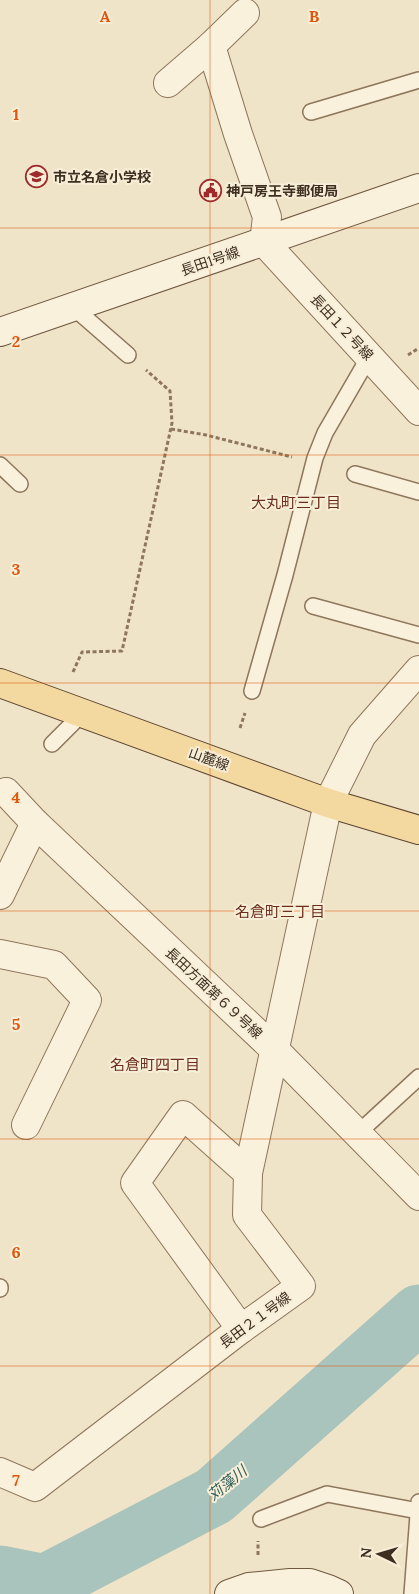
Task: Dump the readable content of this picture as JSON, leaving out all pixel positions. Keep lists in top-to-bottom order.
{
  "streets": {
    "main road": ["山麓線"],
    "street": [
      "長田1号線",
      "長田１２号線",
      "長田方面第６９号線",
      "長田２１号線"
    ]
  },
  "crossings": [
    ["長田1号線", "長田１２号線"],
    ["山麓線", "長田２１号線"],
    ["長田方面第６９号線", "長田２１号線"]
  ],
  "districts": ["大丸町三丁目", "名倉町三丁目", "名倉町四丁目"],
  "water": ["苅藻川"],
  "places": {
    "school or university": ["市立名倉小学校"],
    "public building": ["神戸房王寺郵便局"]
  },
  "north": "left",
  "grid": {
    "columns": ["A", "B"],
    "rows": [
      "1",
      "2",
      "3",
      "4",
      "5",
      "6",
      "7"
    ]
  }
}
